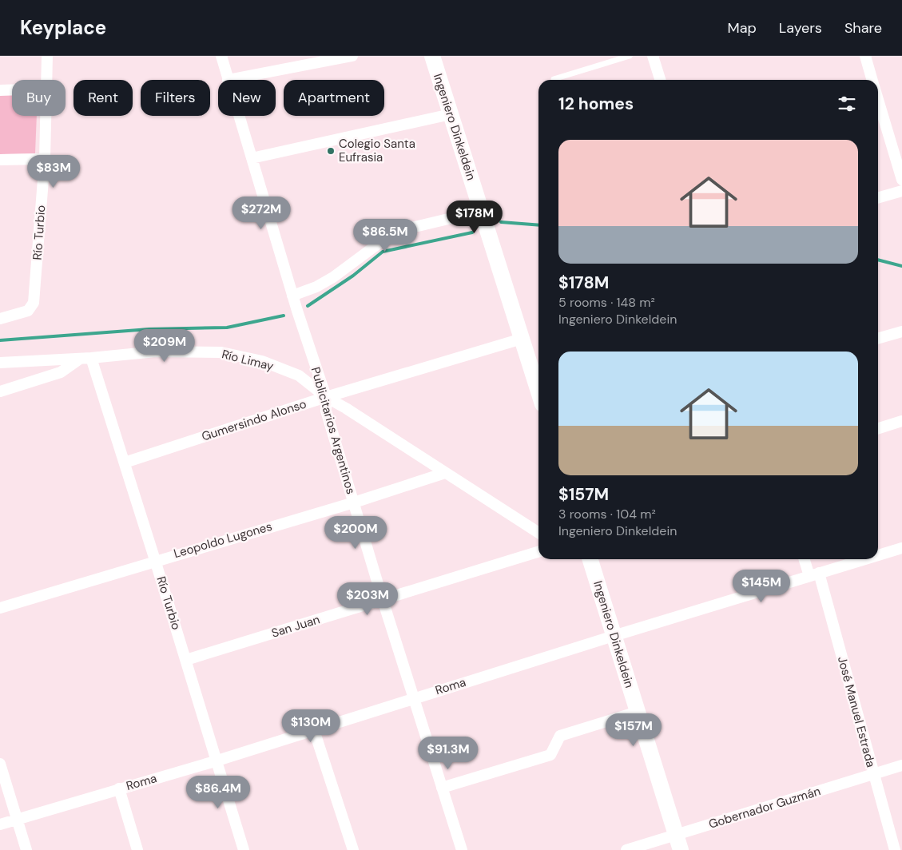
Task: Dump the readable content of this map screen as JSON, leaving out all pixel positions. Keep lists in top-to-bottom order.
{
  "streets": {
    "main road": ["Ingeniero Dinkeldein"],
    "street": [
      "Río Turbio",
      "Río Limay",
      "Gumersindo Alonso",
      "Publicitarios Argentinos",
      "Leopoldo Lugones",
      "San Juan",
      "Roma",
      "José Manuel Estrada",
      "Gobernador Guzmán"
    ]
  },
  "crossings": [
    ["Ingeniero Dinkeldein", "Gumersindo Alonso"],
    ["Ingeniero Dinkeldein", "Roma"],
    ["Ingeniero Dinkeldein", "Gobernador Guzmán"],
    ["Río Turbio", "Río Limay"],
    ["Río Turbio", "Gumersindo Alonso"],
    ["Río Turbio", "Leopoldo Lugones"],
    ["Río Turbio", "San Juan"],
    ["Río Turbio", "Roma"],
    ["Río Limay", "Gumersindo Alonso"],
    ["Río Limay", "Publicitarios Argentinos"],
    ["Río Limay", "Leopoldo Lugones"],
    ["Gumersindo Alonso", "Publicitarios Argentinos"],
    ["Publicitarios Argentinos", "Leopoldo Lugones"],
    ["Publicitarios Argentinos", "San Juan"],
    ["Publicitarios Argentinos", "Roma"],
    ["Roma", "José Manuel Estrada"],
    ["José Manuel Estrada", "Gobernador Guzmán"]
  ],
  "places": ["Colegio Santa Eufrasia"],
  "page": {
    "header": "Keyplace",
    "nav": ["Map", "Layers", "Share"],
    "chip": [
      "Buy",
      "Rent",
      "Filters",
      "New",
      "Apartment"
    ],
    "heading": "12 homes",
    "list": [
      {
        "name": "$178M",
        "note": "5 rooms · 148 m² · Ingeniero Dinkeldein"
      },
      {
        "name": "$157M",
        "note": "3 rooms · 104 m² · Ingeniero Dinkeldein"
      }
    ],
    "price": [
      "$83M",
      "$272M",
      "$178M",
      "$86.5M",
      "$209M",
      "$200M",
      "$145M",
      "$203M",
      "$130M",
      "$157M",
      "$91.3M",
      "$86.4M"
    ]
  }
}
